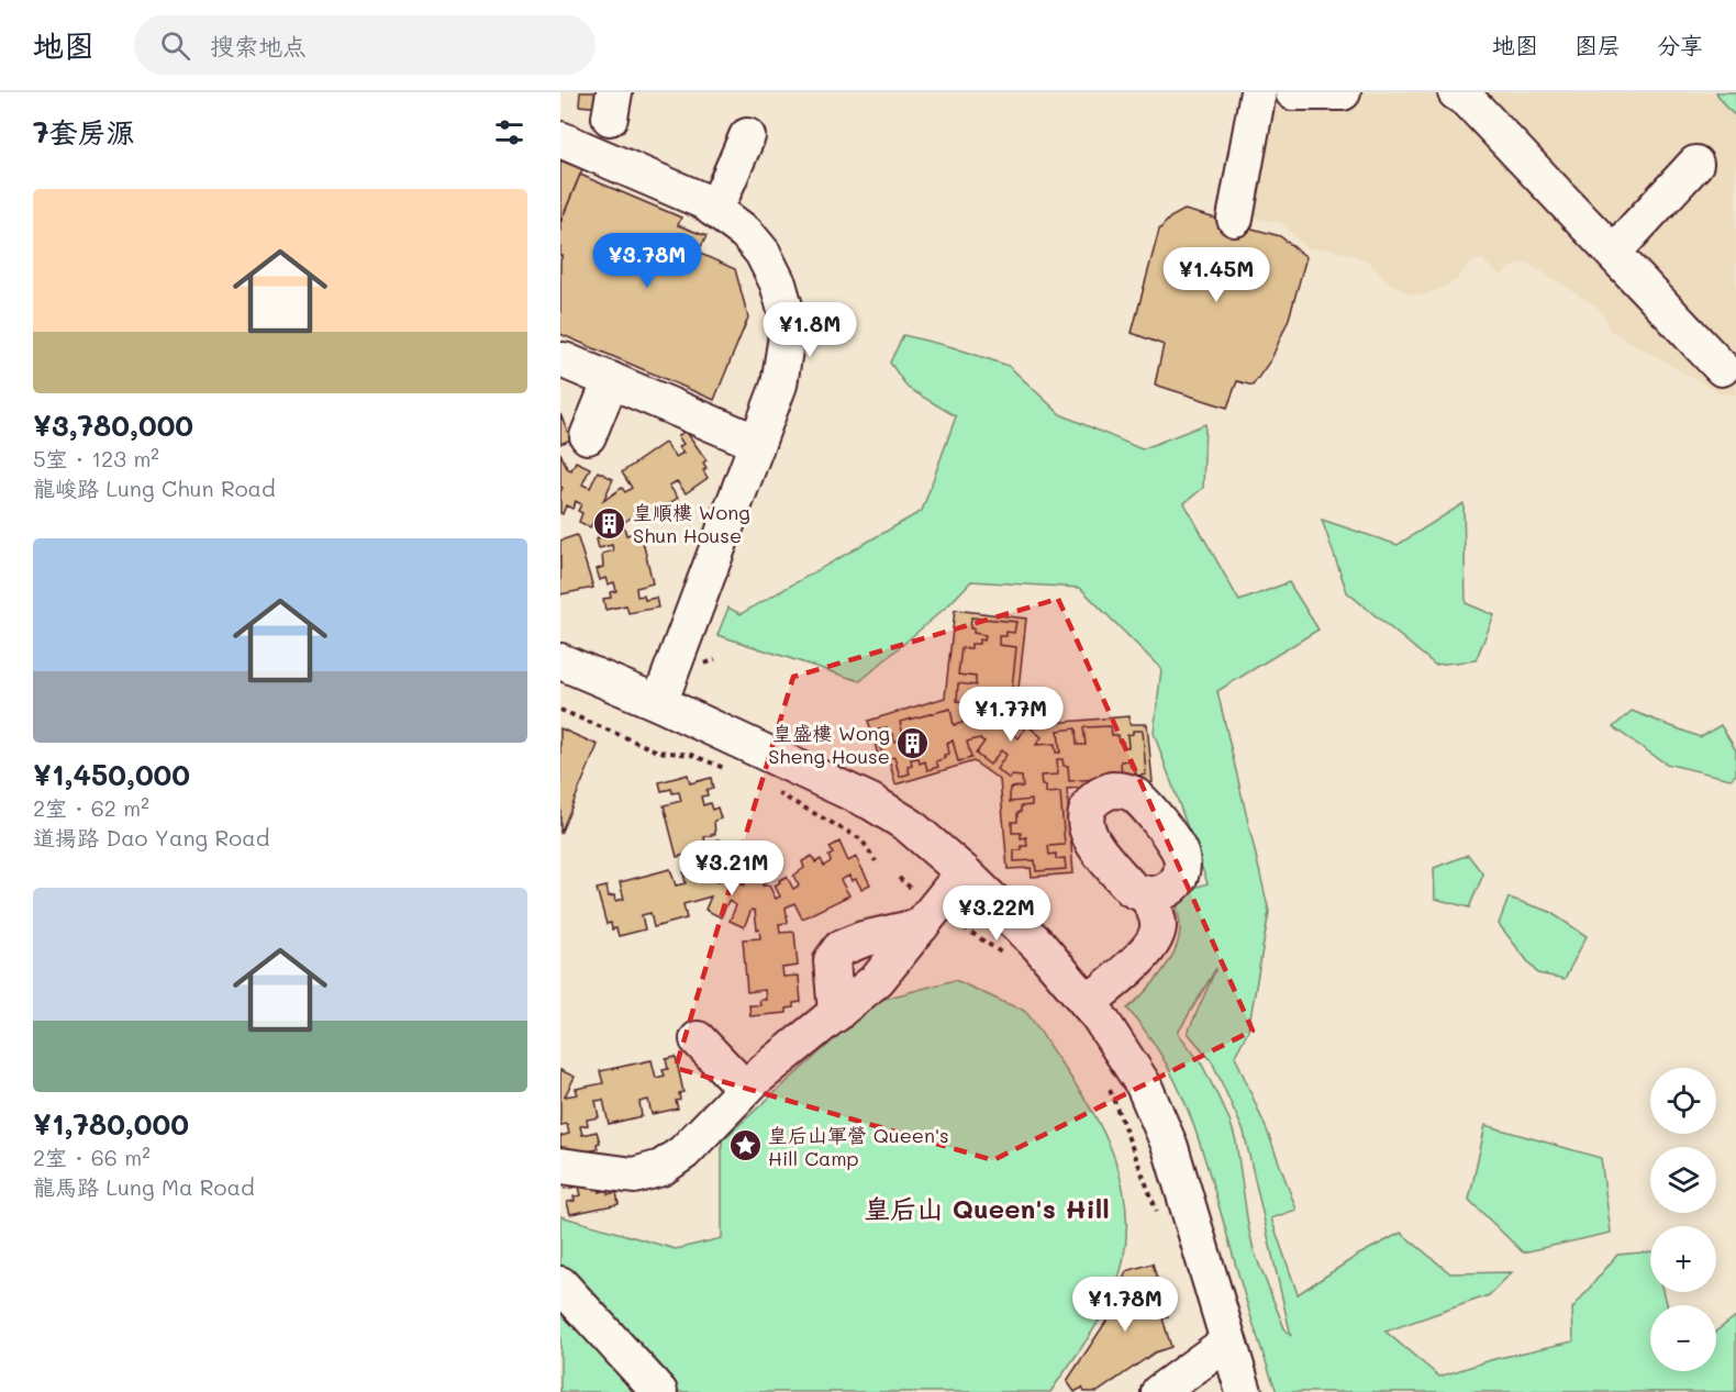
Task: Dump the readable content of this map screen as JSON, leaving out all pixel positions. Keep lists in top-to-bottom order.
{
  "districts": ["皇后山 Queen's Hill"],
  "places": {
    "building": ["皇順樓 Wong Shun House", "皇盛樓 Wong Sheng House"],
    "place": ["皇后山軍營 Queen's Hill Camp"]
  },
  "page": {
    "header": "地图",
    "search": "搜索地点",
    "nav": ["地图", "图层", "分享"],
    "heading": "7套房源",
    "list": [
      {
        "name": "¥3,780,000",
        "note": "5室 · 123 m² · 龍峻路 Lung Chun Road"
      },
      {
        "name": "¥1,450,000",
        "note": "2室 · 62 m² · 道揚路 Dao Yang Road"
      },
      {
        "name": "¥1,780,000",
        "note": "2室 · 66 m² · 龍馬路 Lung Ma Road"
      }
    ],
    "price": [
      "¥3.78M",
      "¥1.45M",
      "¥1.8M",
      "¥1.77M",
      "¥3.21M",
      "¥3.22M",
      "¥1.78M"
    ],
    "map_buttons": ["+", "−"]
  }
}
